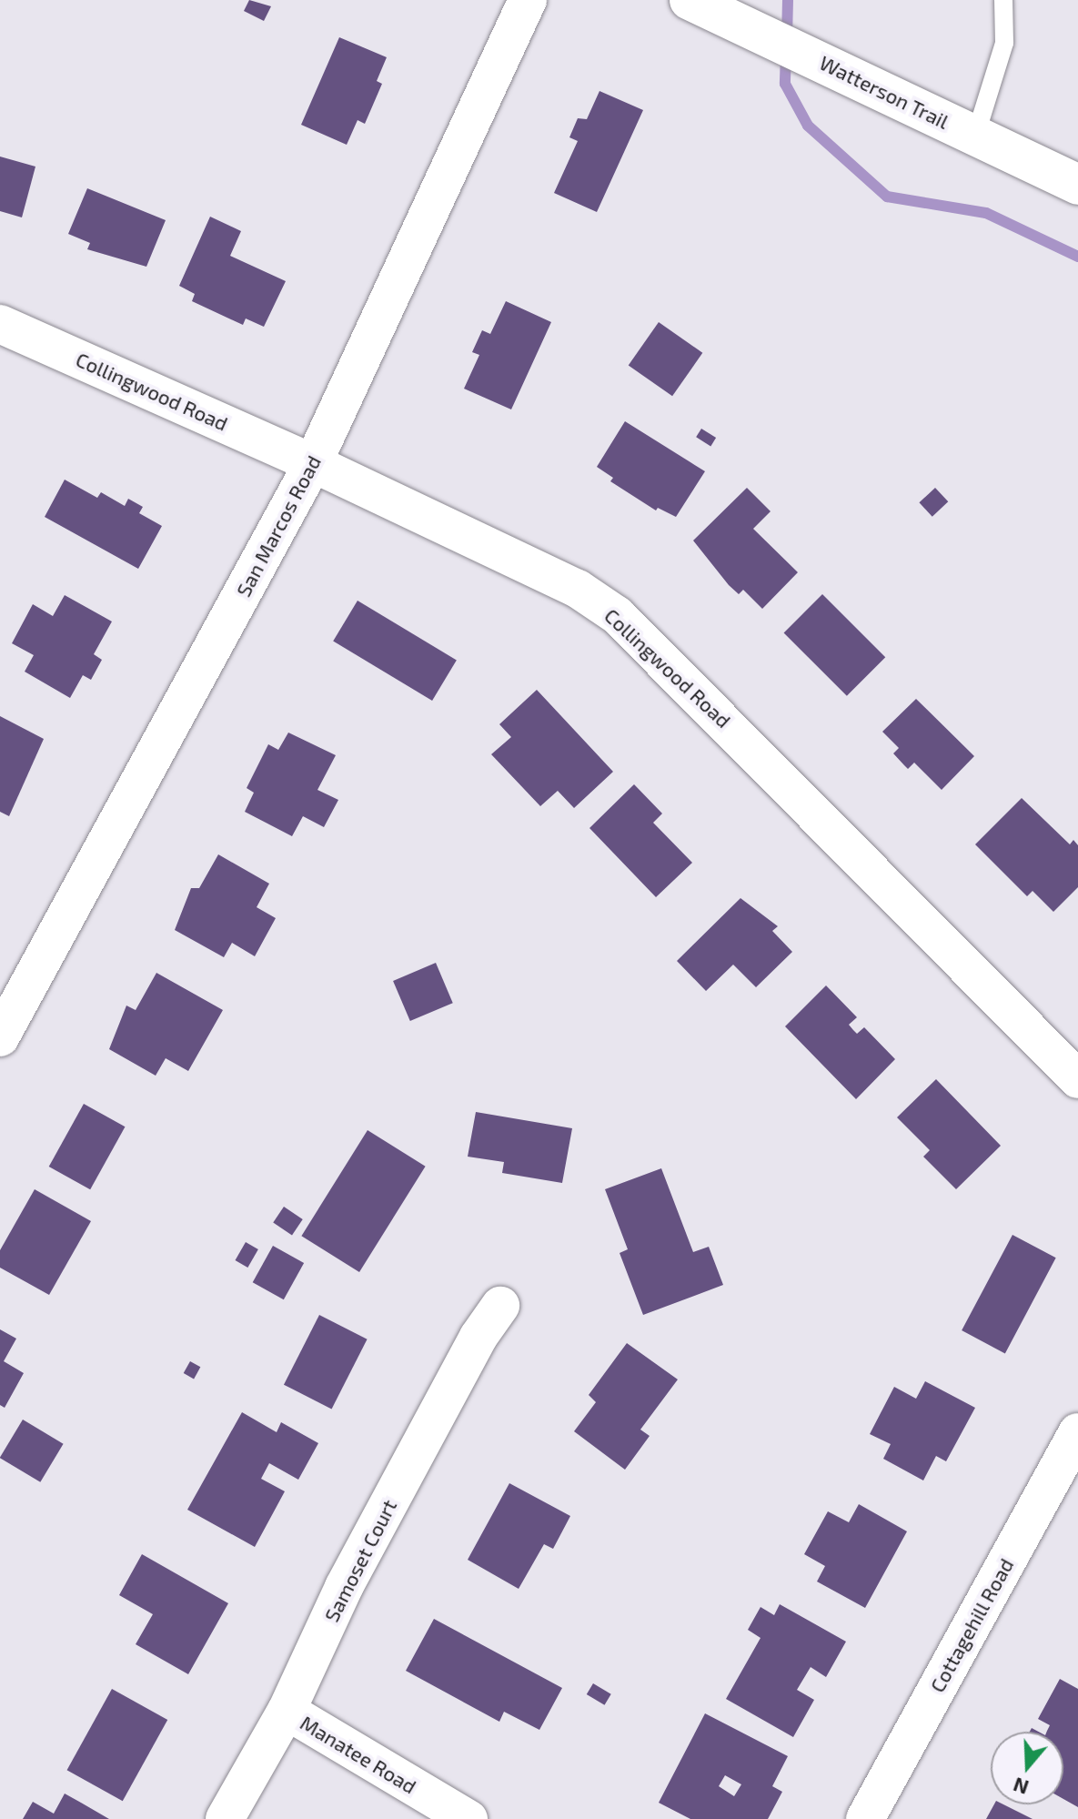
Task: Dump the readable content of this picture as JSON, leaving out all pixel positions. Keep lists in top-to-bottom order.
{
  "streets": {
    "main road": ["Watterson Trail"],
    "street": [
      "Collingwood Road",
      "San Marcos Road",
      "Samoset Court",
      "Cottagehill Road",
      "Manatee Road"
    ]
  },
  "crossings": [
    ["Collingwood Road", "San Marcos Road"],
    ["Samoset Court", "Manatee Road"]
  ],
  "north": "bottom"
}
